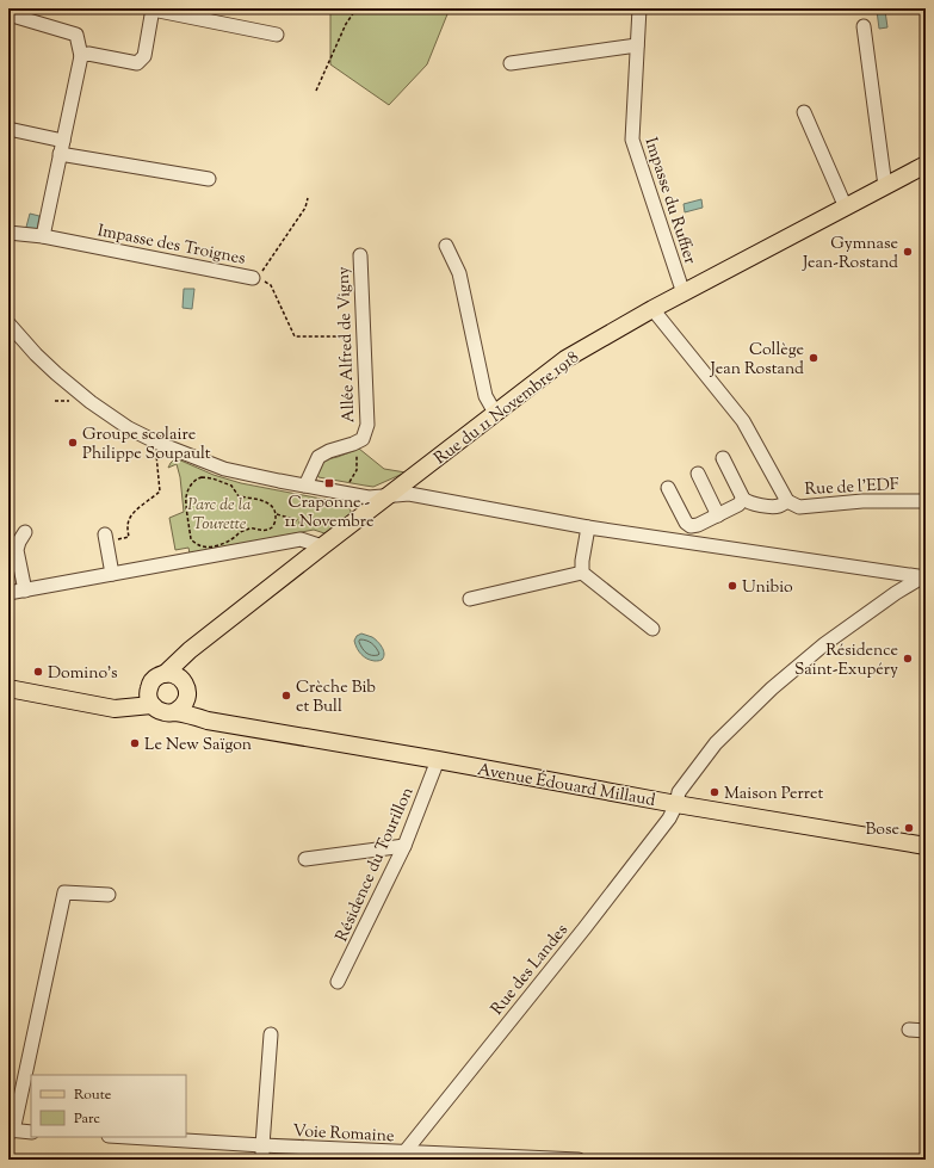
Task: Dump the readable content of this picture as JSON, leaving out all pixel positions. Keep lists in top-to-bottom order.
{
  "streets": {
    "main road": ["Rue du 11 Novembre 1918", "Avenue Édouard Millaud"],
    "street": [
      "Impasse du Ruffier",
      "Impasse des Troignes",
      "Allée Alfred de Vigny",
      "Rue de l'EDF",
      "Résidence du Tourillon",
      "Rue des Landes",
      "Voie Romaine"
    ]
  },
  "crossings": [
    ["Impasse du Ruffier", "Rue du 11 Novembre 1918"],
    ["Rue du 11 Novembre 1918", "Rue de l'EDF"],
    ["Rue du 11 Novembre 1918", "Avenue Édouard Millaud"],
    ["Avenue Édouard Millaud", "Résidence du Tourillon"],
    ["Avenue Édouard Millaud", "Rue des Landes"],
    ["Rue des Landes", "Voie Romaine"]
  ],
  "parks": ["Parc de la Tourette"],
  "places": {
    "other": [
      "Gymnase Jean-Rostand",
      "Collège Jean Rostand",
      "Groupe scolaire Philippe Soupault",
      "Unibio",
      "Résidence Saint-Exupéry",
      "Domino's",
      "Crèche Bib et Bull",
      "Le New Saïgon",
      "Maison Perret",
      "Bose"
    ],
    "transit": ["Craponne - 11 Novembre"]
  },
  "legend": ["Route", "Parc"]
}
